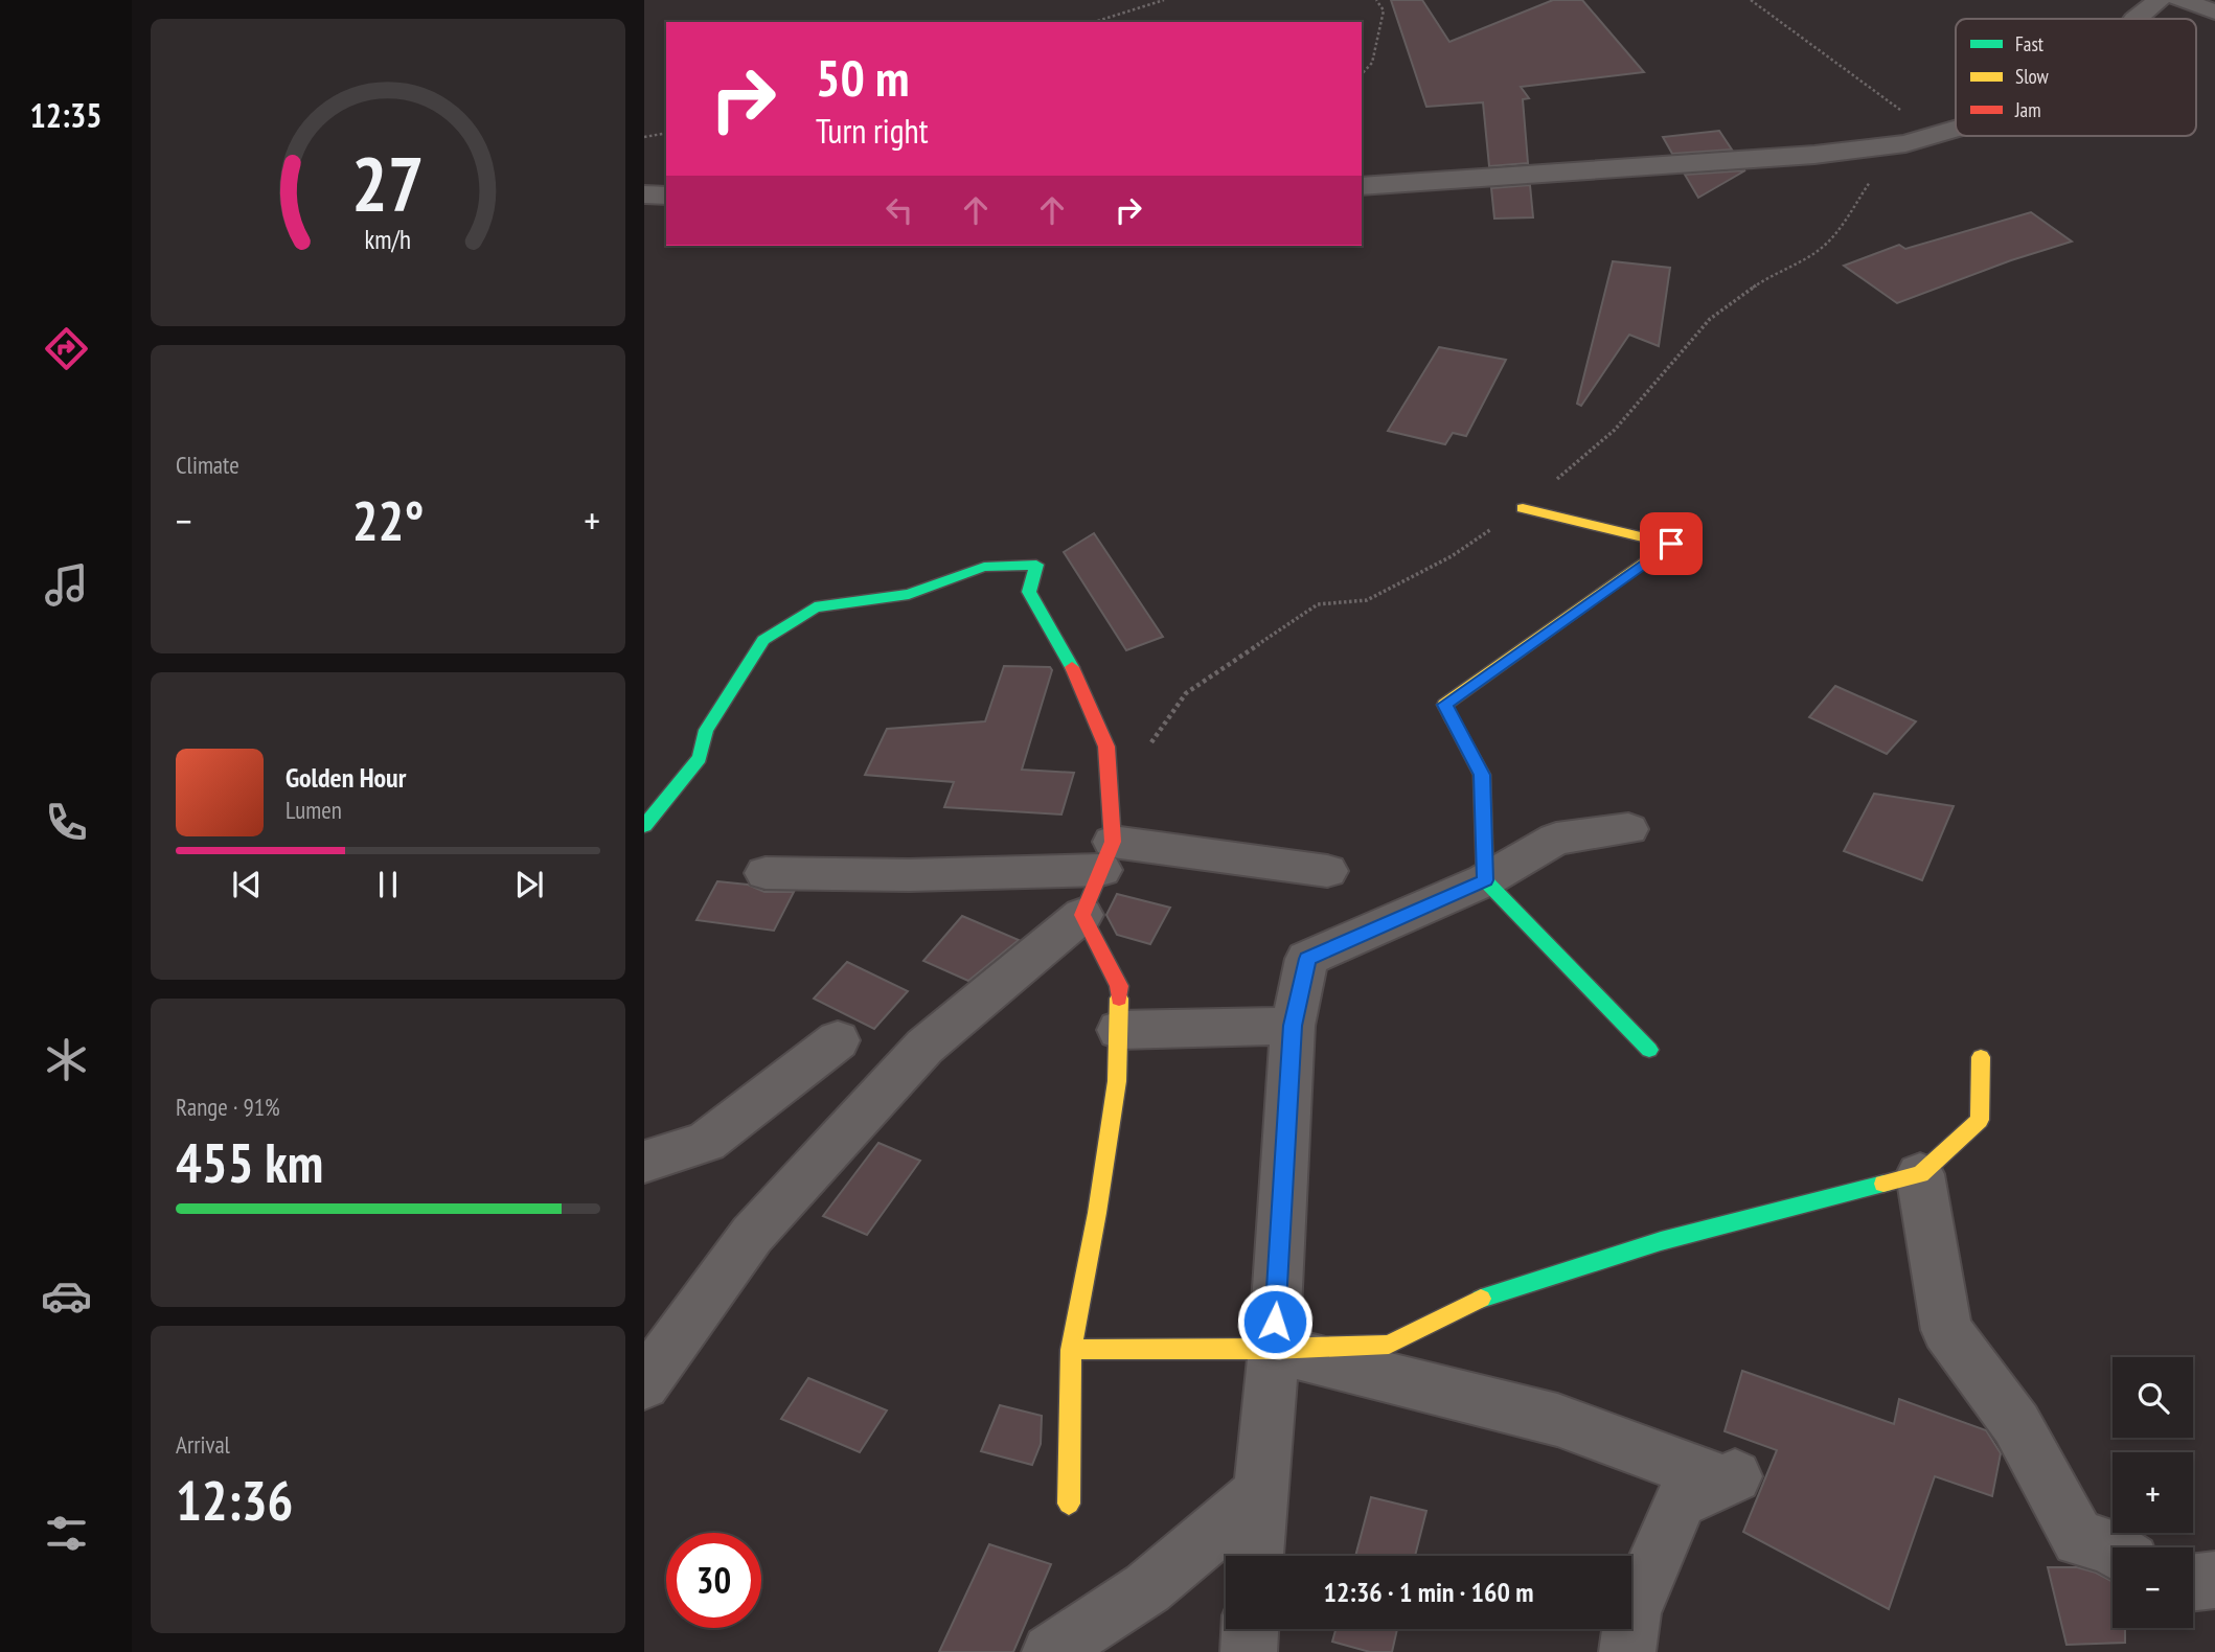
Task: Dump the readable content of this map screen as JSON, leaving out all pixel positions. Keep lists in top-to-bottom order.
{
  "legend": ["Fast", "Slow", "Jam"],
  "page": {
    "tabs": "12:35",
    "turn": ["50 m", "Turn right"],
    "tile": [
      "Climate",
      ["Range · 91%", "455 km"],
      ["Arrival", "12:36"]
    ],
    "heat": ["−", "22°", "+"],
    "song": ["Golden Hour", "Lumen"],
    "map_buttons": ["+", "−"],
    "limit": "30",
    "trip": "12:36 · 1 min · 160 m",
    "gauge": ["27", "km/h"]
  }
}
